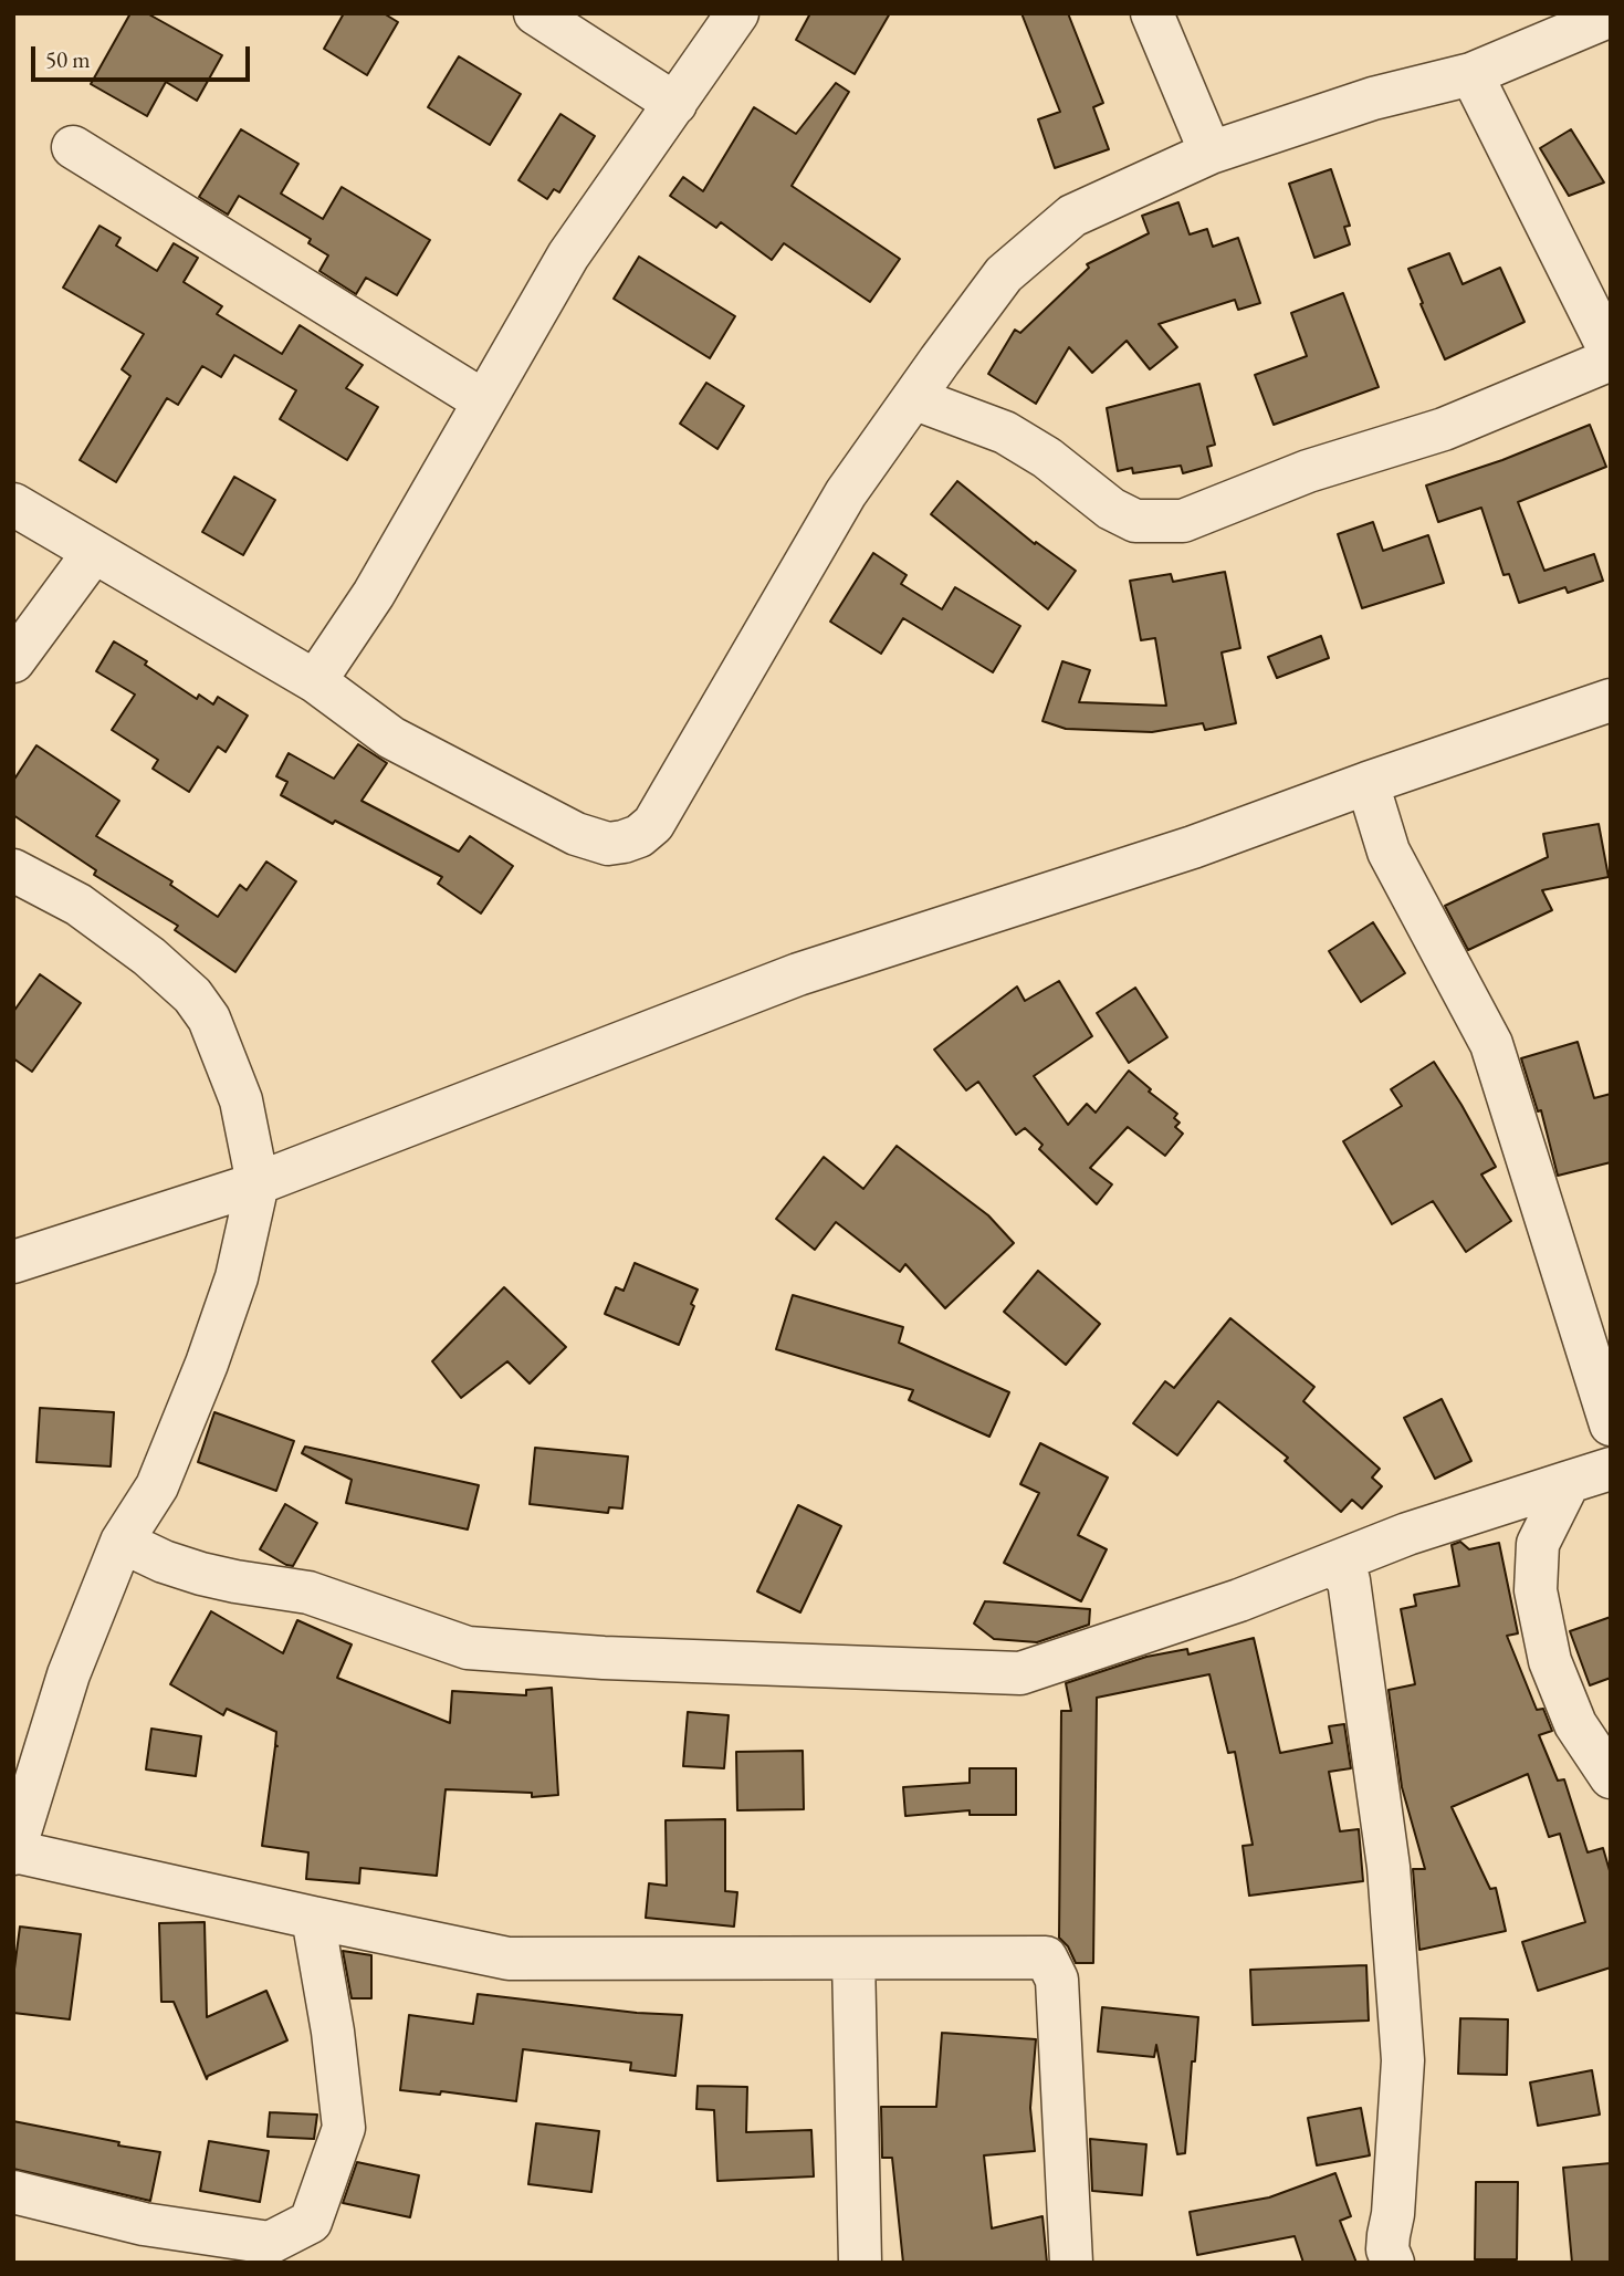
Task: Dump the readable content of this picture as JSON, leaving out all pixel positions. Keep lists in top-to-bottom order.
{
  "scale_bar": "50 m"
}
